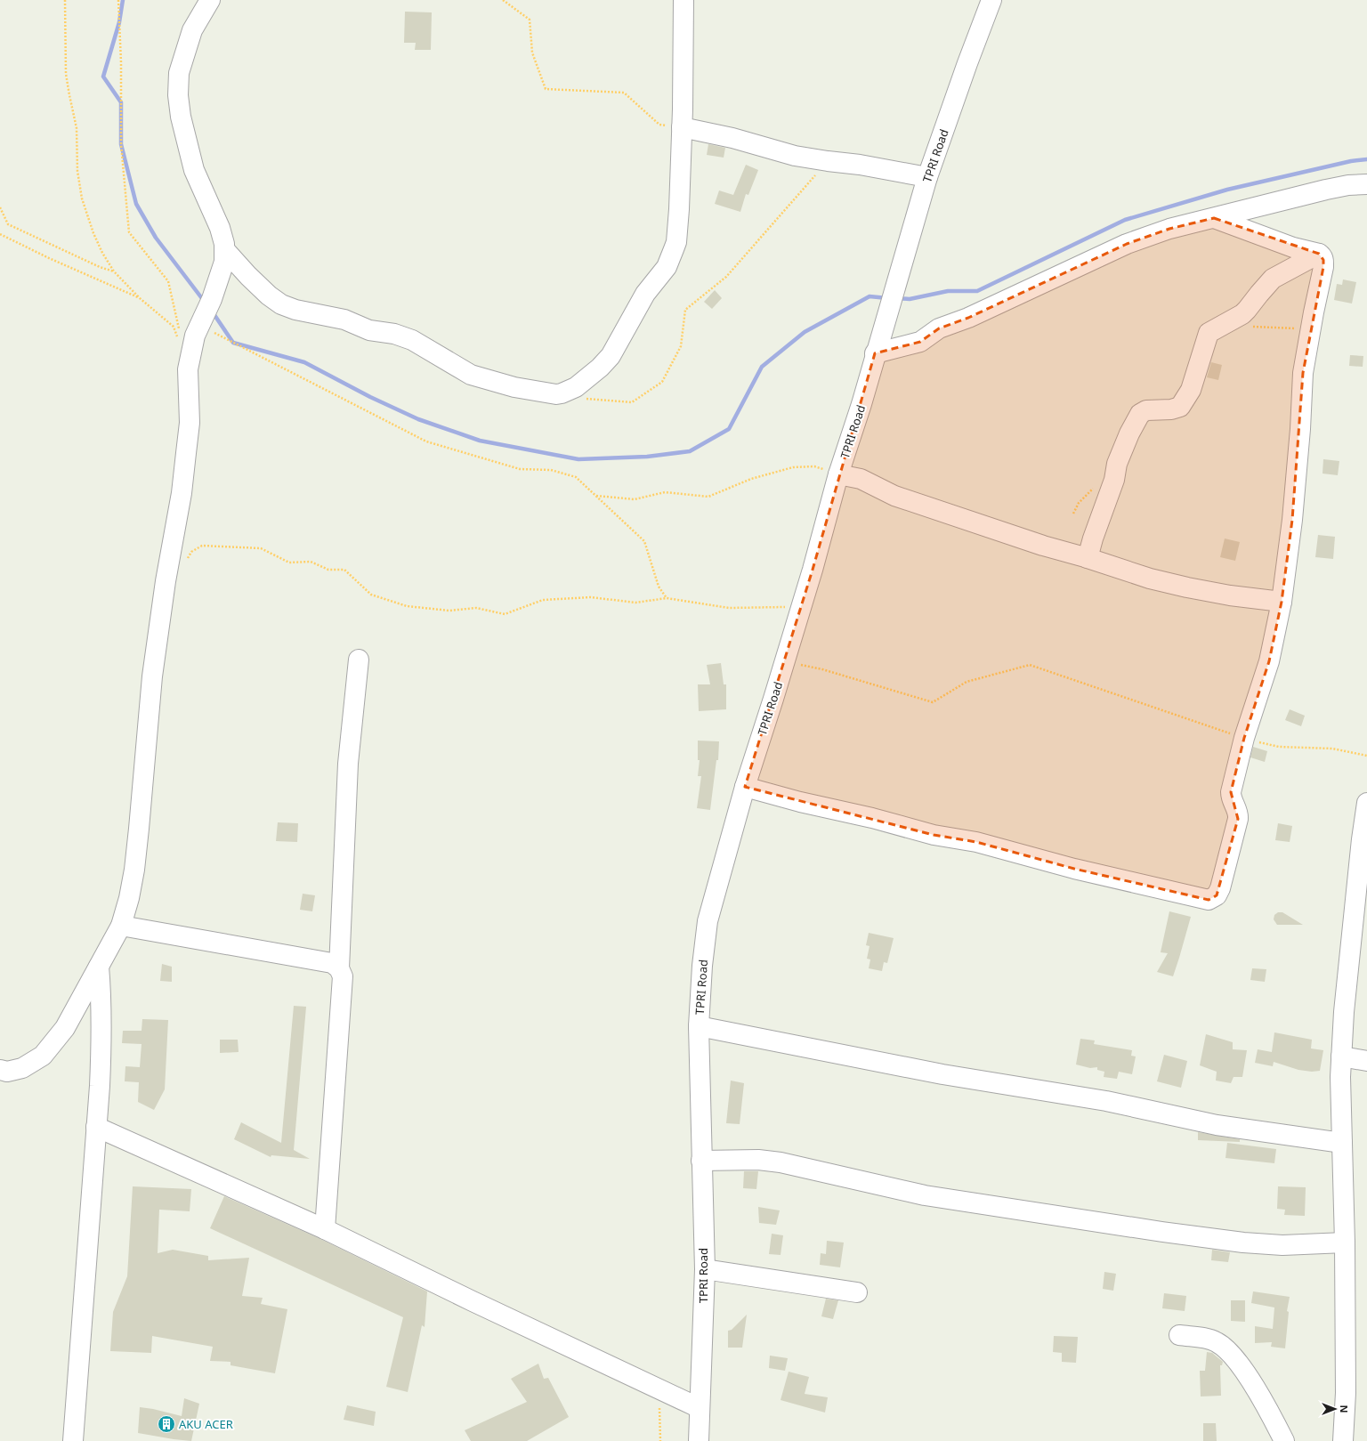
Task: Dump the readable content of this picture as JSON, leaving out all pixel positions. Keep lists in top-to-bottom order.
{
  "streets": {
    "street": ["TPRI Road"]
  },
  "places": {
    "building": ["AKU ACER"]
  },
  "north": "right"
}
